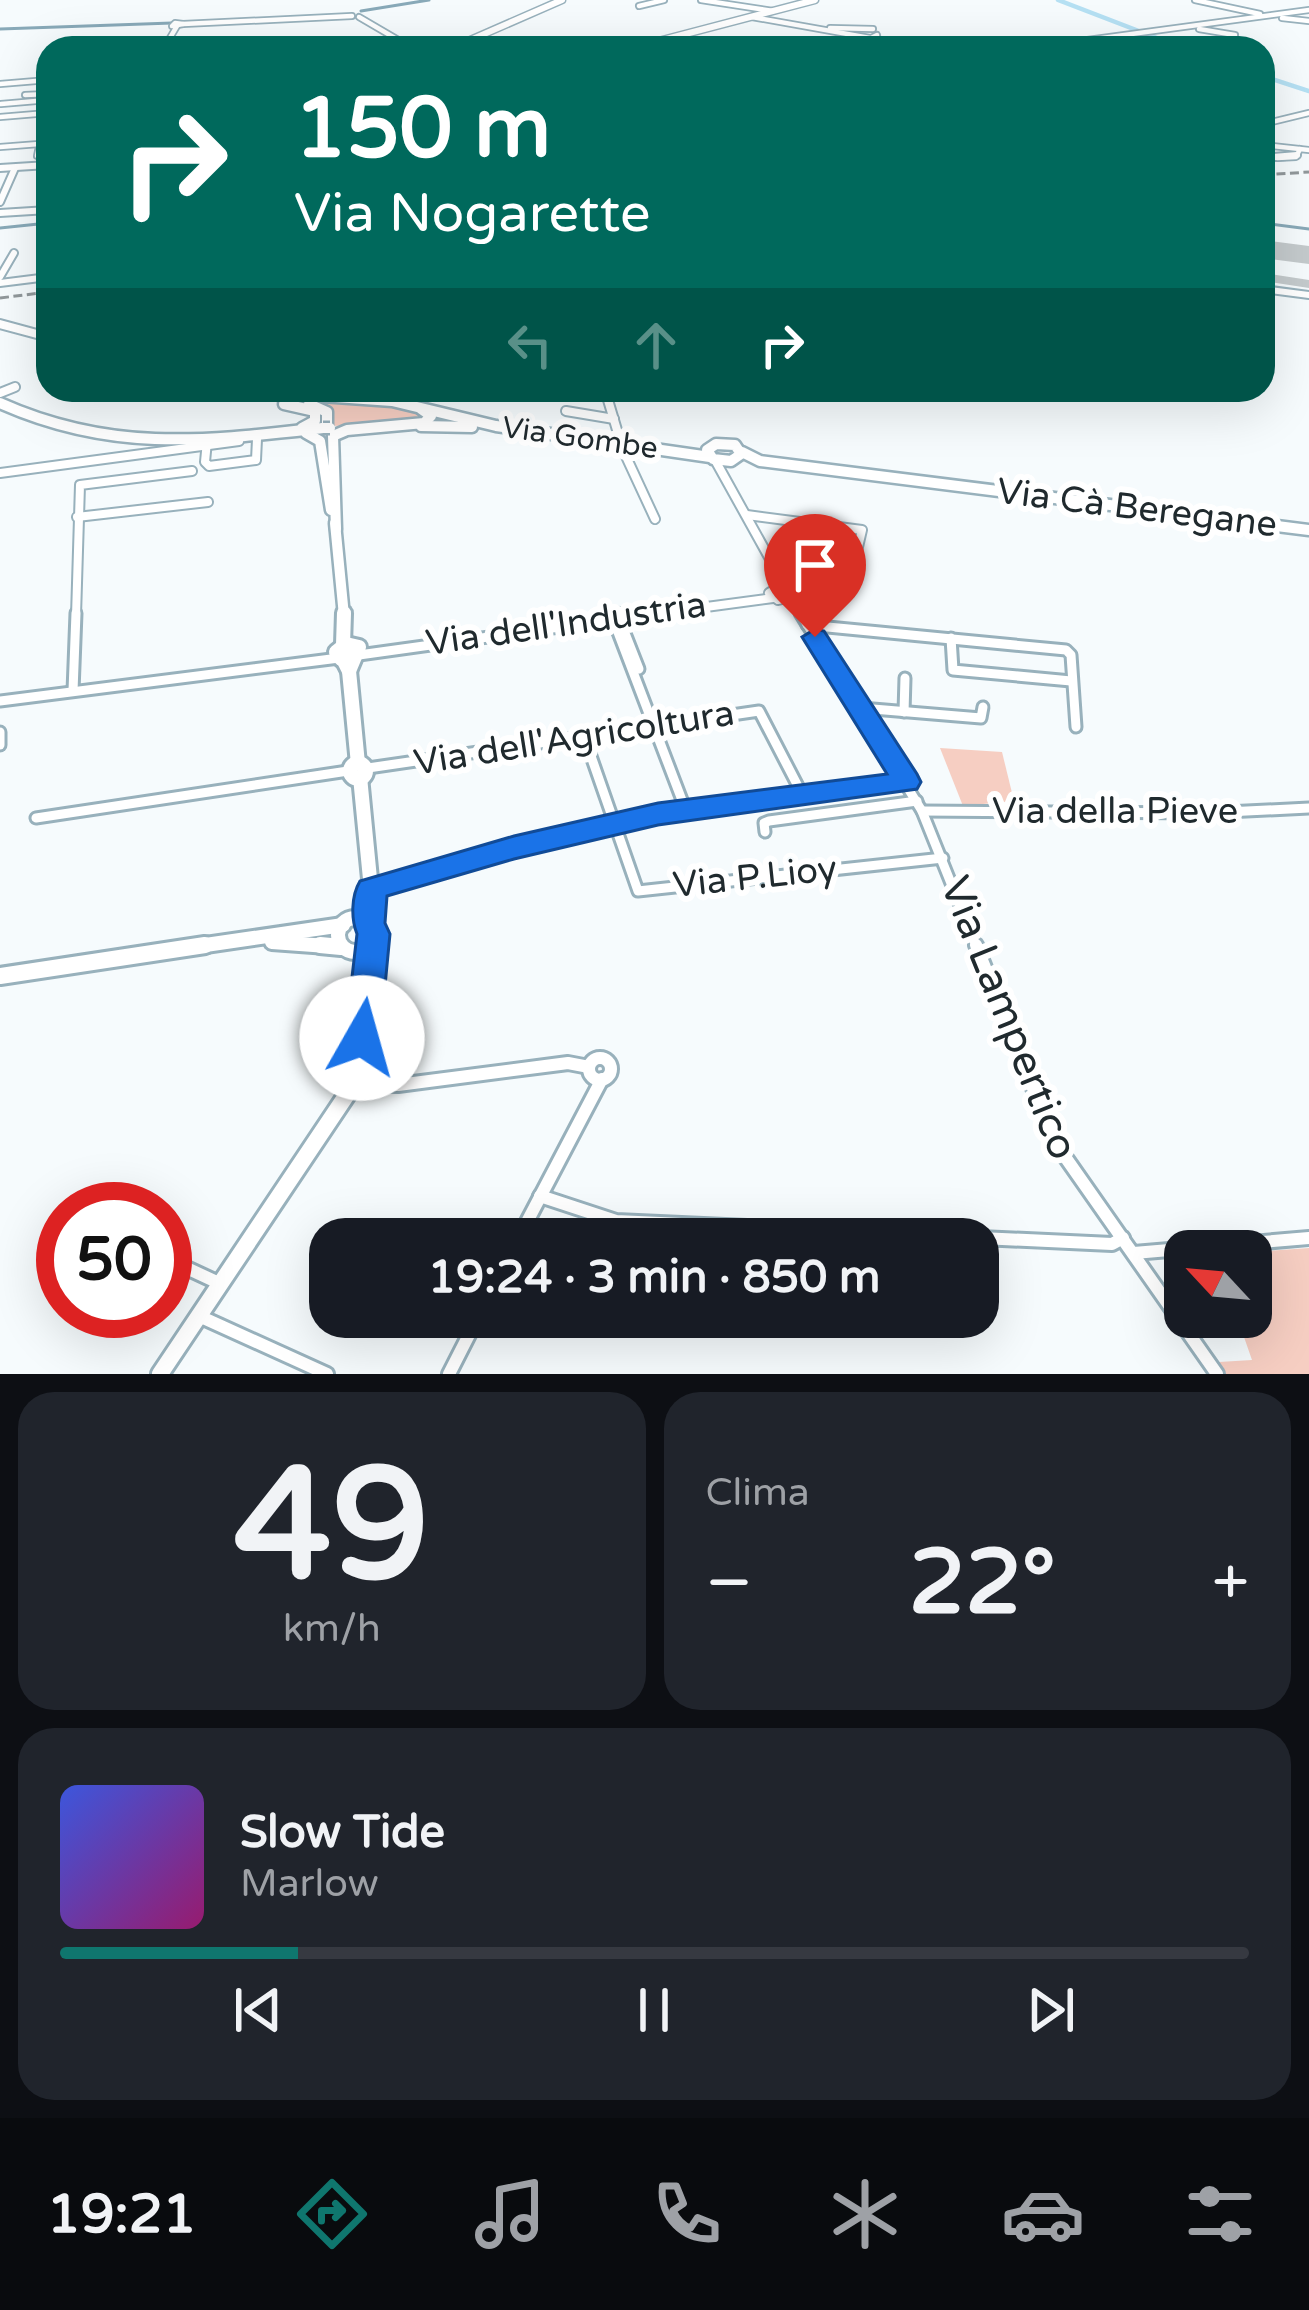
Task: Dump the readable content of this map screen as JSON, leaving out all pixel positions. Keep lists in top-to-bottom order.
{
  "streets": {
    "main road": ["Via Gombe", "Via Cà Beregane"],
    "street": [
      "Via dell'Industria",
      "Via dell'Agricoltura",
      "Via della Pieve",
      "Via P.Lioy",
      "Via Lampertico"
    ]
  },
  "crossings": [
    ["Via Gombe", "Via Cà Beregane"],
    ["Via dell'Industria", "Via Lampertico"],
    ["Via della Pieve", "Via Lampertico"],
    ["Via P.Lioy", "Via Lampertico"]
  ],
  "north": "top left",
  "page": {
    "turn": ["150 m", "Via Nogarette"],
    "limit": "50",
    "trip": "19:24 · 3 min · 850 m",
    "tile": [
      ["49", "km/h"],
      "Clima"
    ],
    "heat": ["−", "22°", "+"],
    "song": ["Slow Tide", "Marlow"],
    "tabs": "19:21"
  }
}
